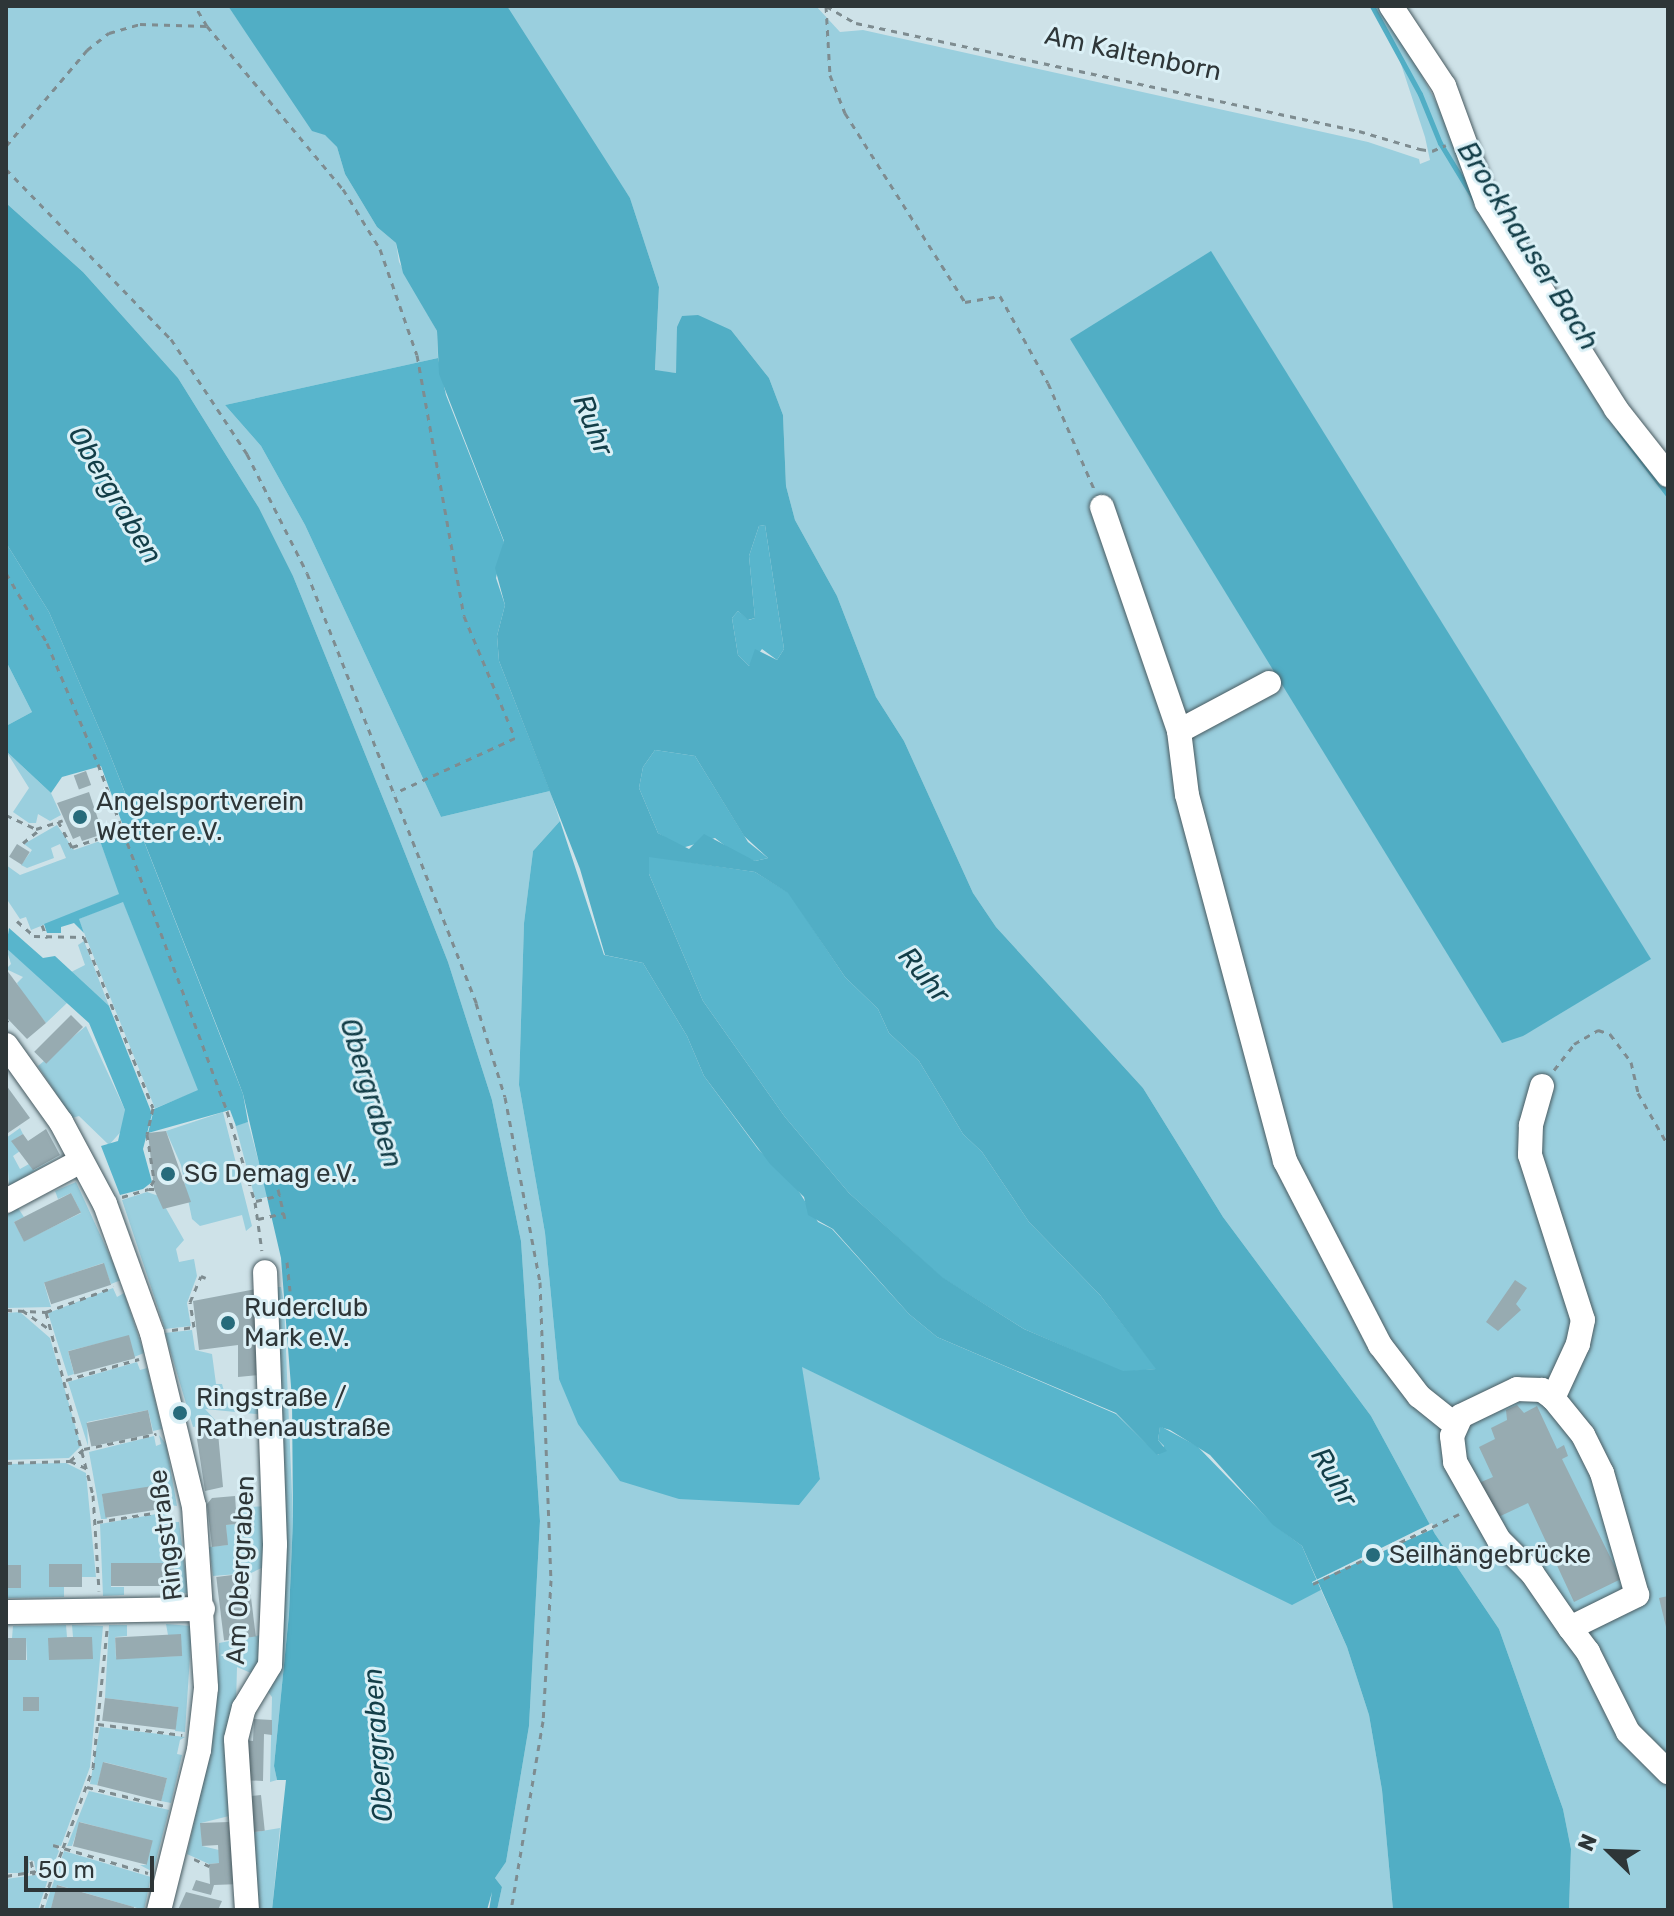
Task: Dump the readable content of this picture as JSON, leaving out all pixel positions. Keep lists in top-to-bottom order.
{
  "streets": {
    "street": ["Ringstraße", "Am Obergraben"],
    "path": ["Am Kaltenborn"]
  },
  "water": ["Brockhauser Bach", "Ruhr", "Obergraben"],
  "places": [
    "Angelsportverein Wetter e.V.",
    "SG Demag e.V.",
    "Ruderclub Mark e.V.",
    "Ringstraße / Rathenaustraße",
    "Seilhängebrücke"
  ],
  "scale_bar": "50 m",
  "north": "top left"
}
